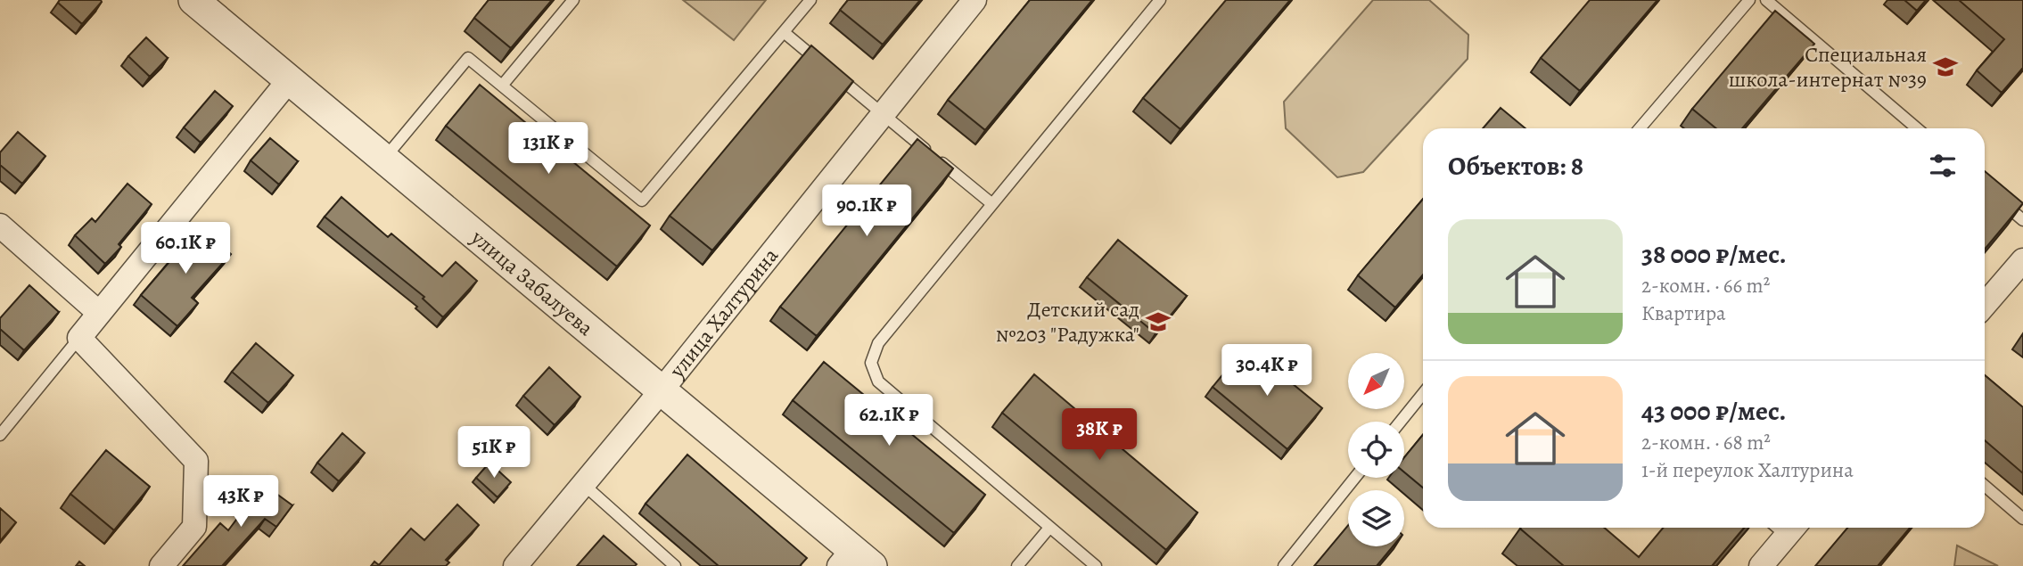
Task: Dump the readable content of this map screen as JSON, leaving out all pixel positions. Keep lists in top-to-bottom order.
{
  "streets": {
    "street": ["улица Забалуева", "улица Халтурина"]
  },
  "crossings": [
    ["улица Забалуева", "улица Халтурина"]
  ],
  "places": {
    "school or university": ["Специальная школа-интернат №39", "Детский сад №203 \"Радужка\""]
  },
  "north": "bottom left",
  "page": {
    "price": [
      "131K ₽",
      "90.1K ₽",
      "60.1K ₽",
      "30.4K ₽",
      "62.1K ₽",
      "38K ₽",
      "51K ₽",
      "43K ₽"
    ],
    "heading": "Объектов: 8",
    "list": [
      {
        "name": "38 000 ₽/мес.",
        "note": "2-комн. · 66 m² · Квартира"
      },
      {
        "name": "43 000 ₽/мес.",
        "note": "2-комн. · 68 m² · 1-й переулок Халтурина"
      }
    ]
  }
}
